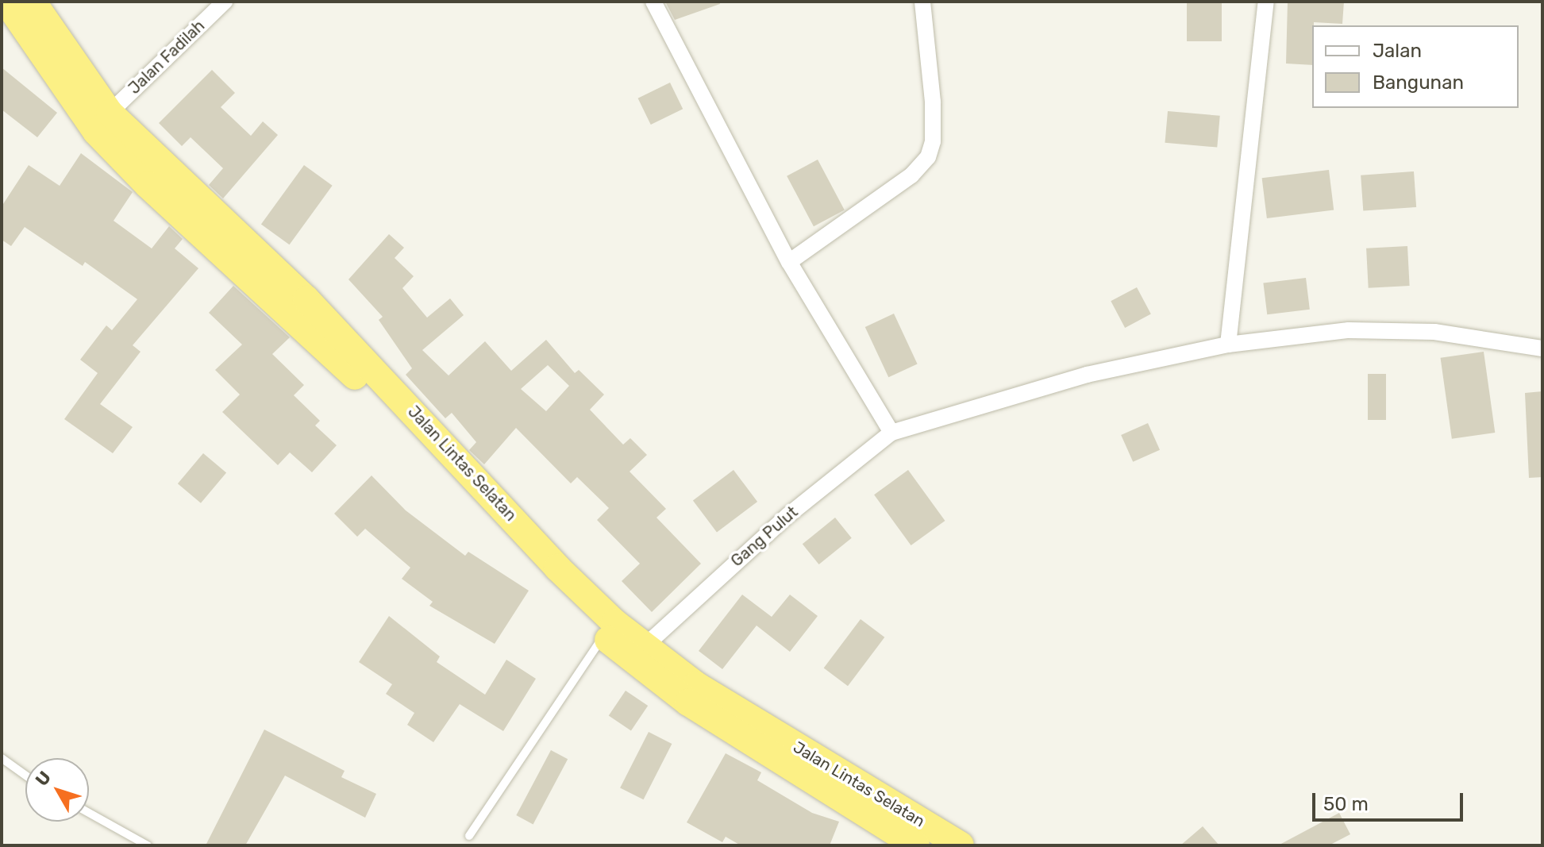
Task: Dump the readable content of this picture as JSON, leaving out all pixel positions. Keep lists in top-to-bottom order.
{
  "streets": {
    "highway": ["Jalan Lintas Selatan"],
    "street": ["Jalan Fadilah", "Gang Pulut"]
  },
  "crossings": [
    ["Jalan Fadilah", "Jalan Lintas Selatan"],
    ["Jalan Lintas Selatan", "Gang Pulut"]
  ],
  "legend": ["Jalan", "Bangunan"],
  "scale_bar": "50 m",
  "north": "top left"
}
